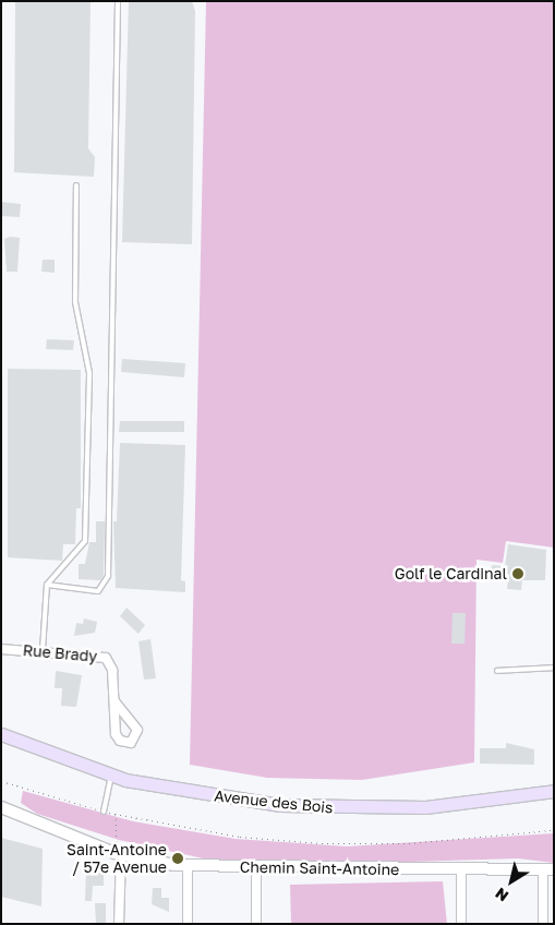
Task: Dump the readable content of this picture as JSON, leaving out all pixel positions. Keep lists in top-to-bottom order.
{
  "streets": {
    "main road": ["Avenue des Bois"],
    "street": ["Rue Brady", "Chemin Saint-Antoine"]
  },
  "places": ["Golf le Cardinal", "Saint-Antoine / 57e Avenue"],
  "north": "bottom left"
}
